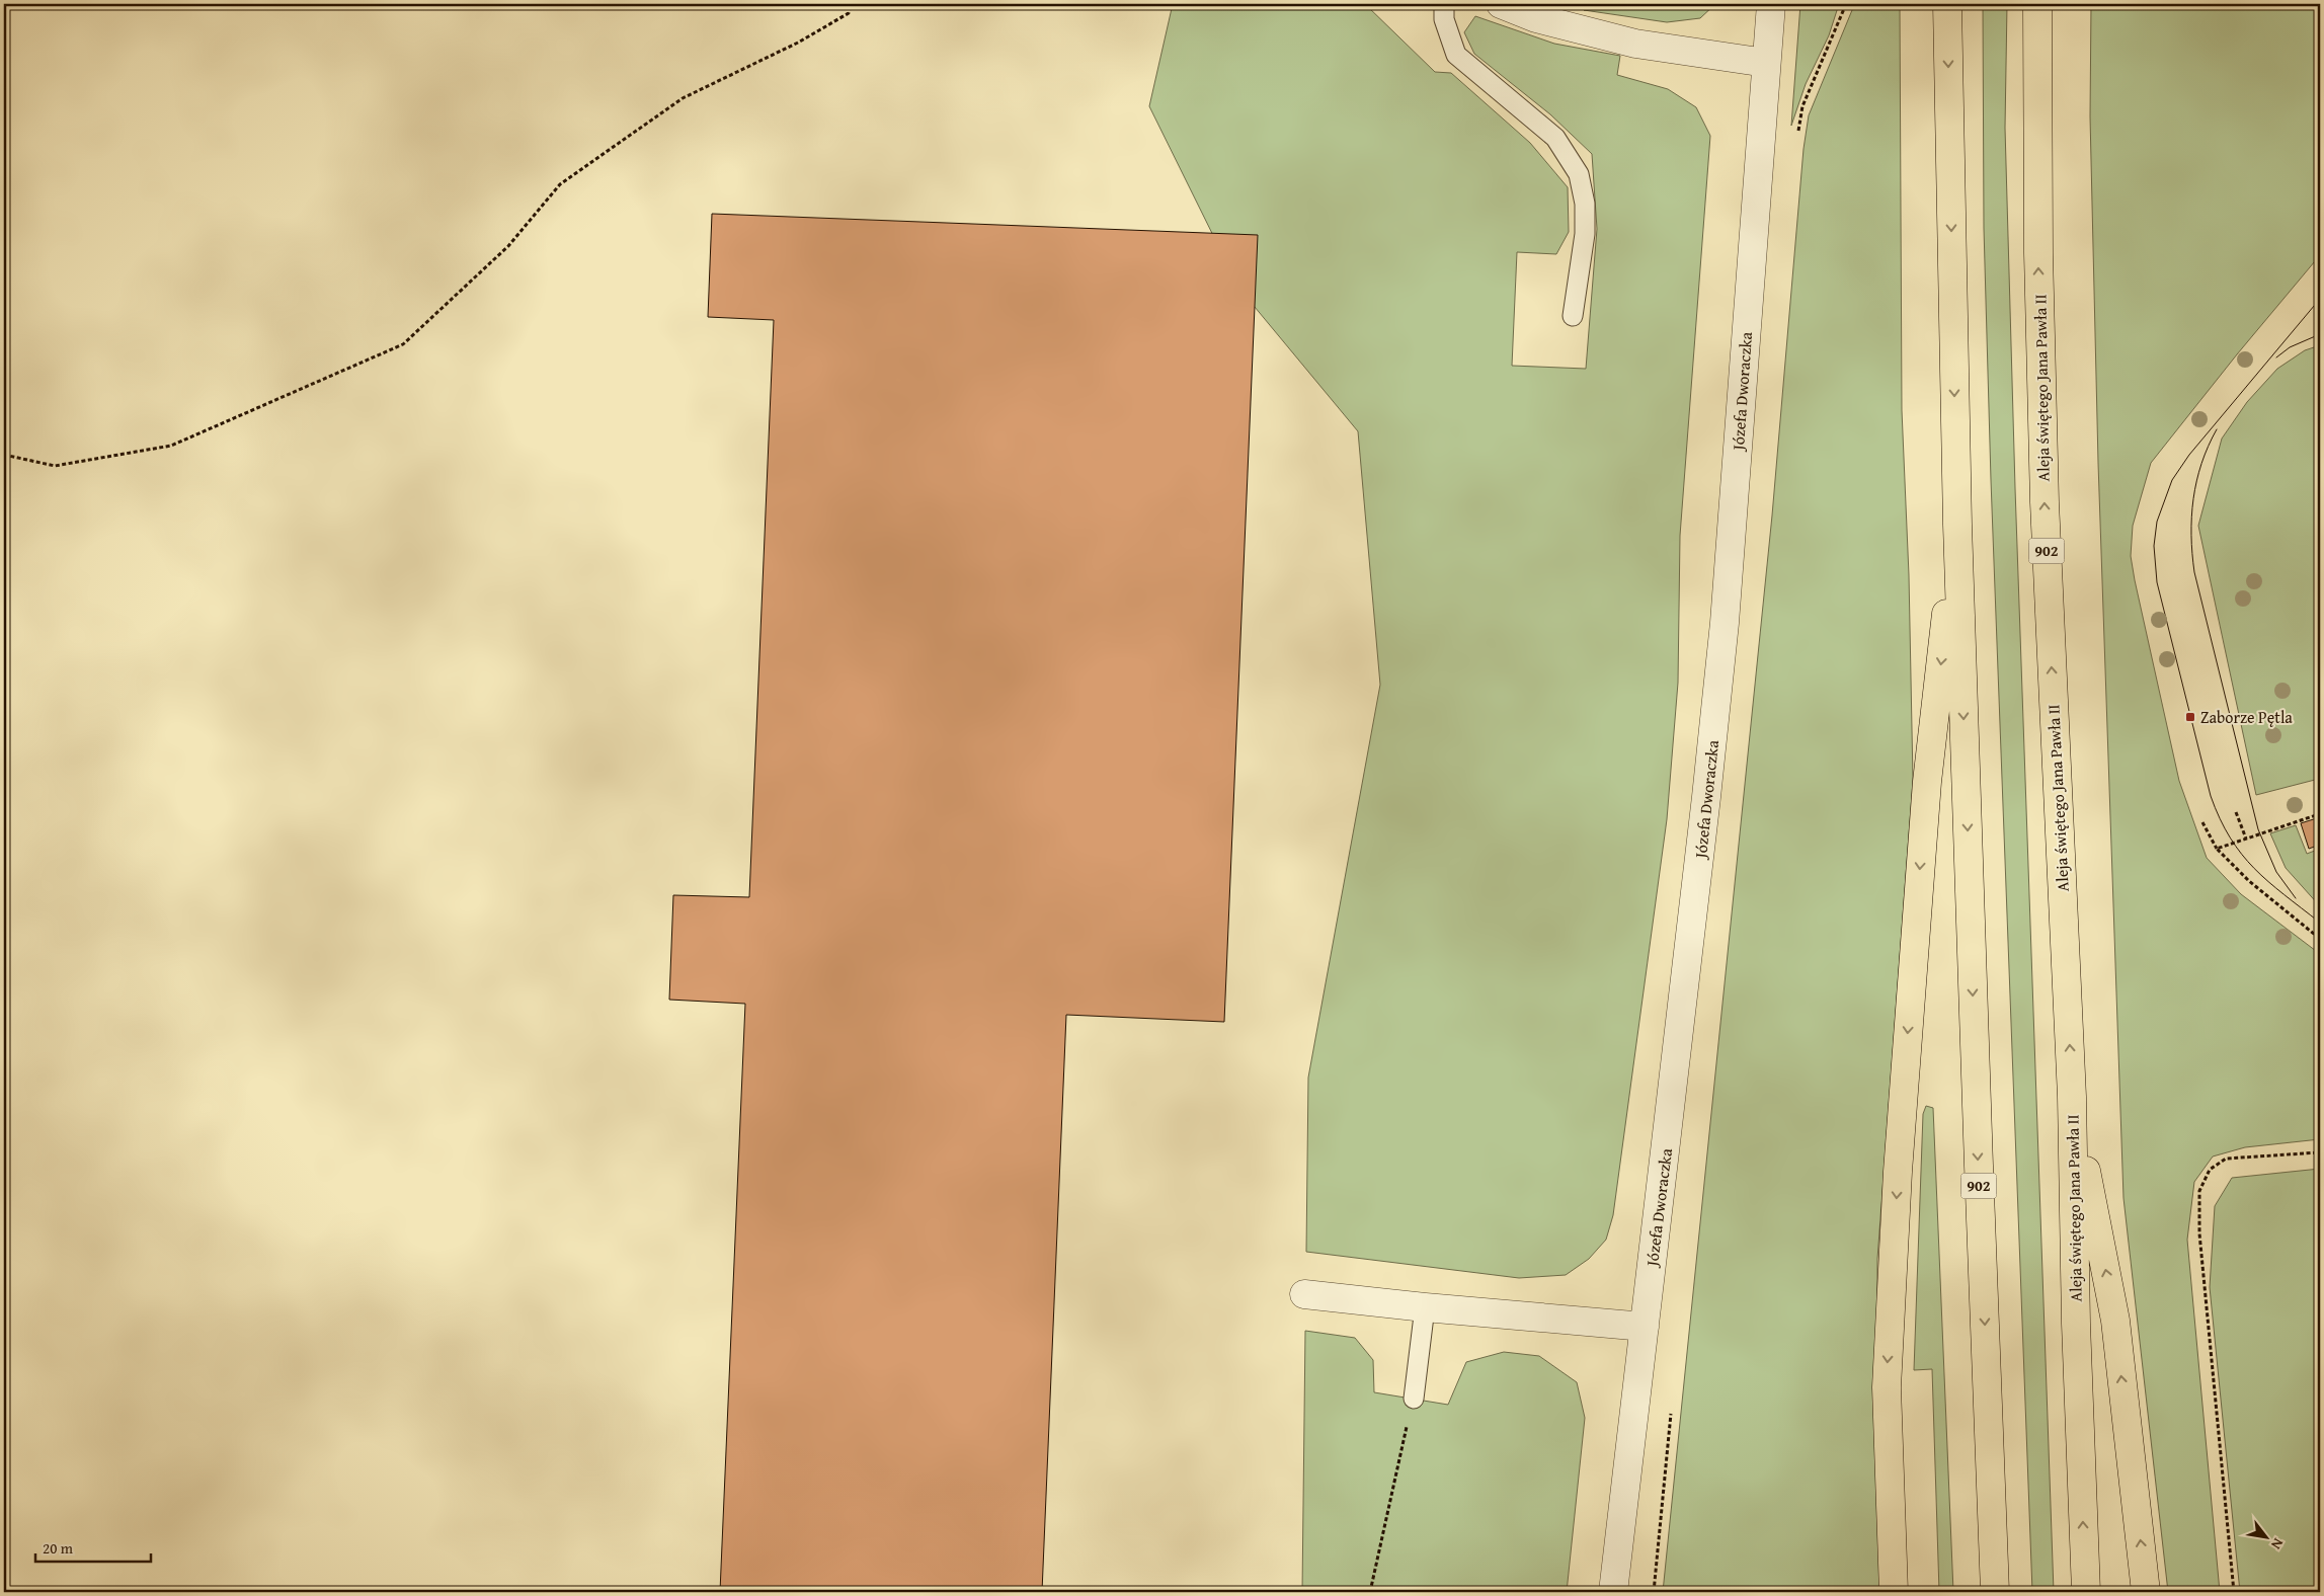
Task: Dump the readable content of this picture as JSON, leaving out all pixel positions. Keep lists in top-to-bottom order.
{
  "streets": {
    "main road": ["Aleja świętego Jana Pawła II", "902"],
    "street": ["Józefa Dworaczka"]
  },
  "places": {
    "transit": ["Zaborze Pętla"]
  },
  "scale_bar": "20 m",
  "north": "bottom right"
}
